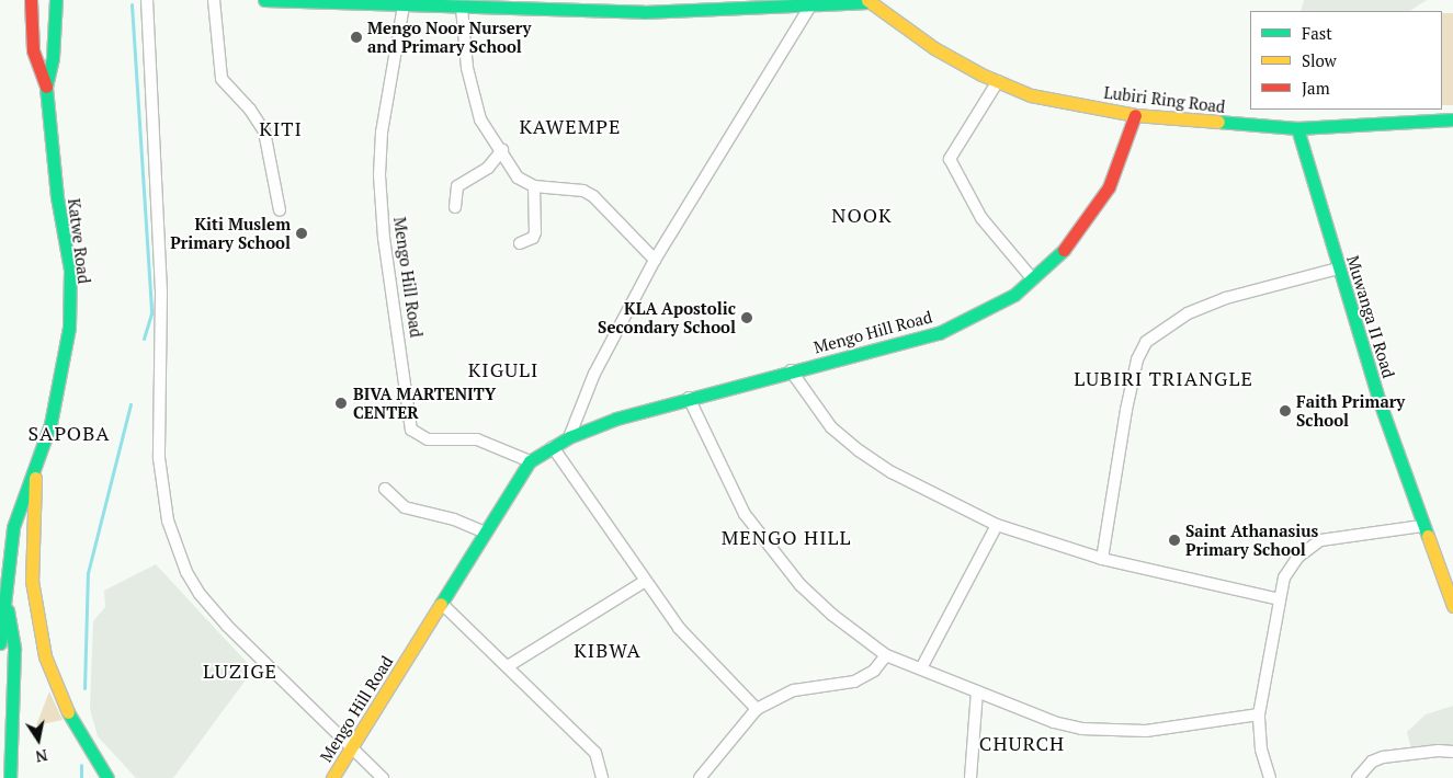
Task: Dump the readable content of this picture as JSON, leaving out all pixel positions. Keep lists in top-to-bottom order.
{
  "streets": {
    "main road": [
      "Lubiri Ring Road",
      "Katwe Road",
      "Mengo Hill Road",
      "Muwanga II Road"
    ]
  },
  "crossings": [
    ["Lubiri Ring Road", "Mengo Hill Road"],
    ["Lubiri Ring Road", "Muwanga II Road"]
  ],
  "districts": [
    "KAWEMPE",
    "KITI",
    "NOOK",
    "KIGULI",
    "LUBIRI TRIANGLE",
    "SAPOBA",
    "MENGO HILL",
    "KIBWA",
    "LUZIGE",
    "CHURCH"
  ],
  "places": [
    "Mengo Noor Nursery and Primary School",
    "Kiti Muslem Primary School",
    "KLA Apostolic Secondary School",
    "BIVA MARTENITY CENTER",
    "Faith Primary School",
    "Saint Athanasius Primary School"
  ],
  "legend": ["Fast", "Slow", "Jam"],
  "north": "bottom"
}
